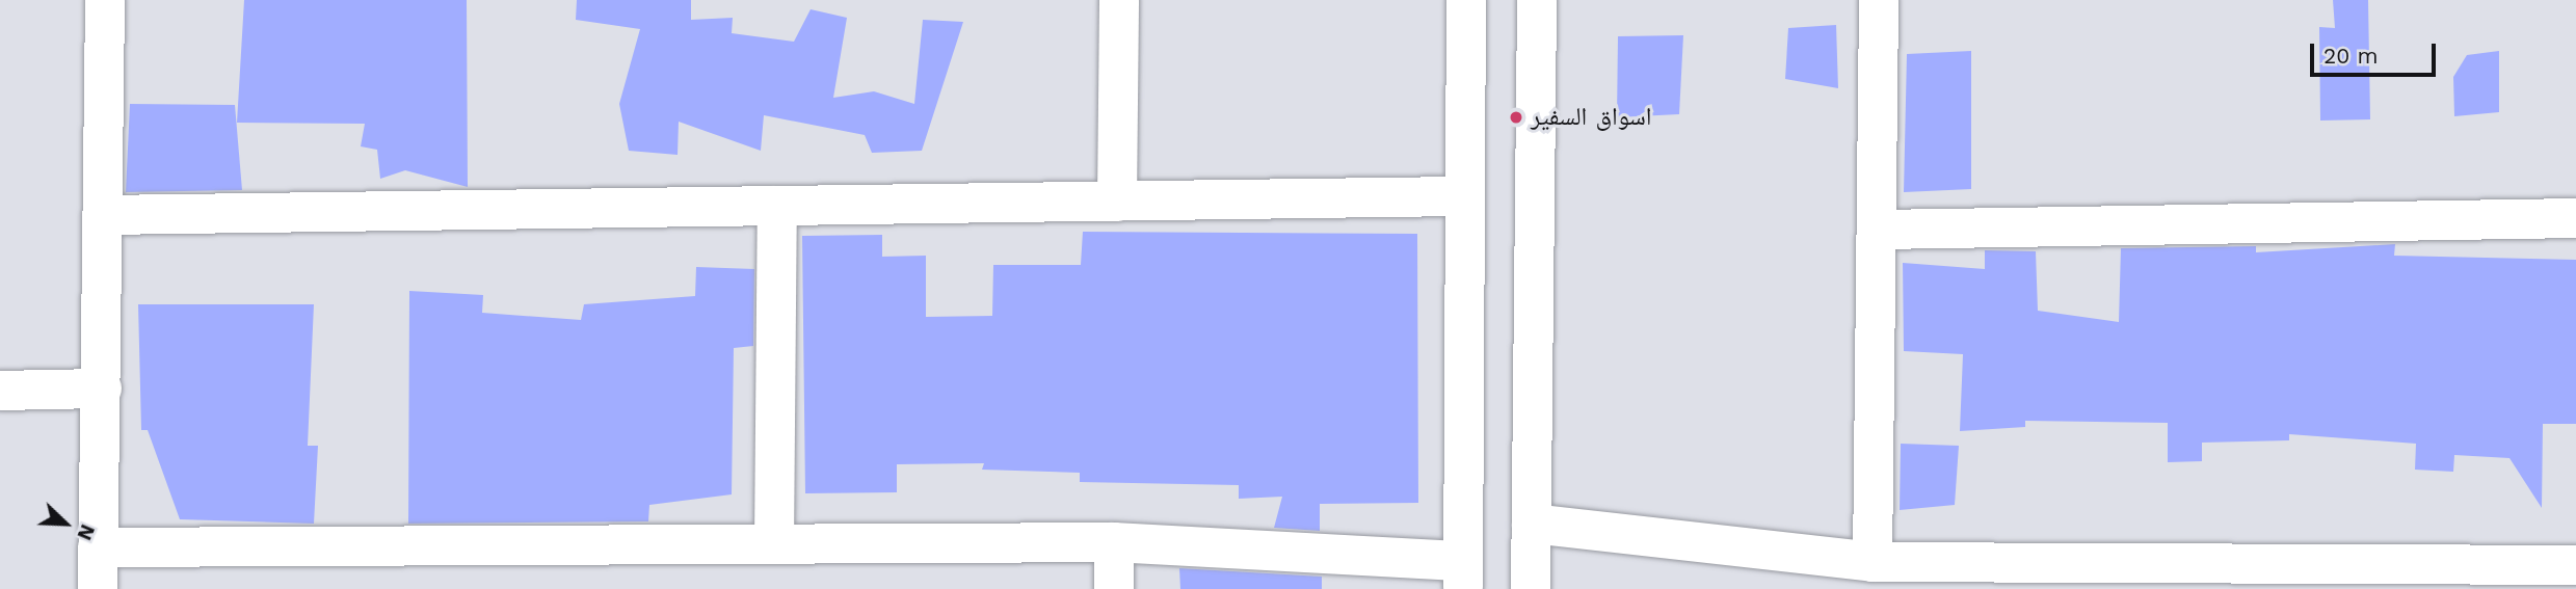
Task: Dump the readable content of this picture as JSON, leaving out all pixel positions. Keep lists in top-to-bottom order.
{
  "places": ["اسواق السفير"],
  "scale_bar": "20 m",
  "north": "bottom right"
}
